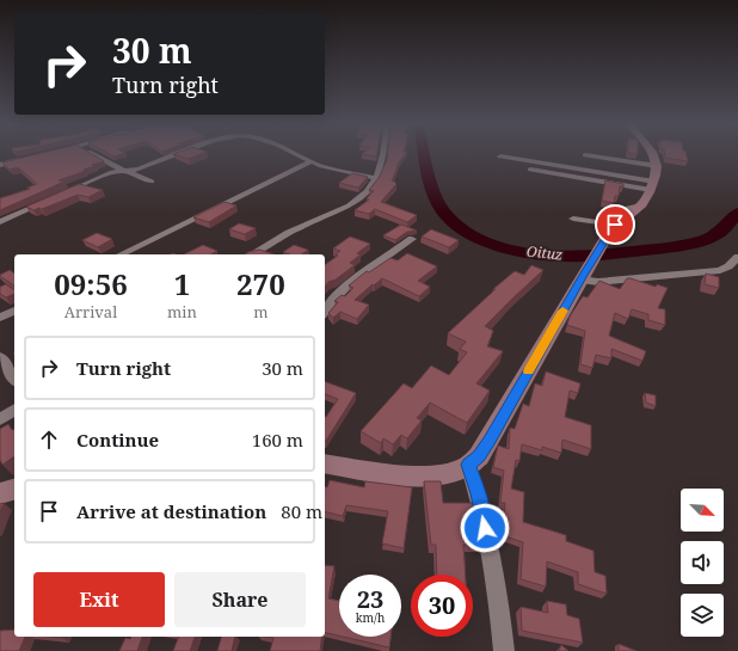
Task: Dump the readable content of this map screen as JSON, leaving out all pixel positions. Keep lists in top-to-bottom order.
{
  "water": ["Oituz"],
  "north": "bottom right",
  "page": {
    "turn": ["30 m", "Turn right"],
    "eta": [
      "09:56",
      "Arrival",
      "1",
      "min",
      "270",
      "m"
    ],
    "list": [
      {
        "name": "Turn right",
        "value": "30 m"
      },
      {
        "name": "Continue",
        "value": "160 m"
      },
      {
        "name": "Arrive at destination",
        "value": "80 m"
      }
    ],
    "buttons": ["Exit", "Share"],
    "speed": "23 km/h",
    "limit": "30"
  }
}
